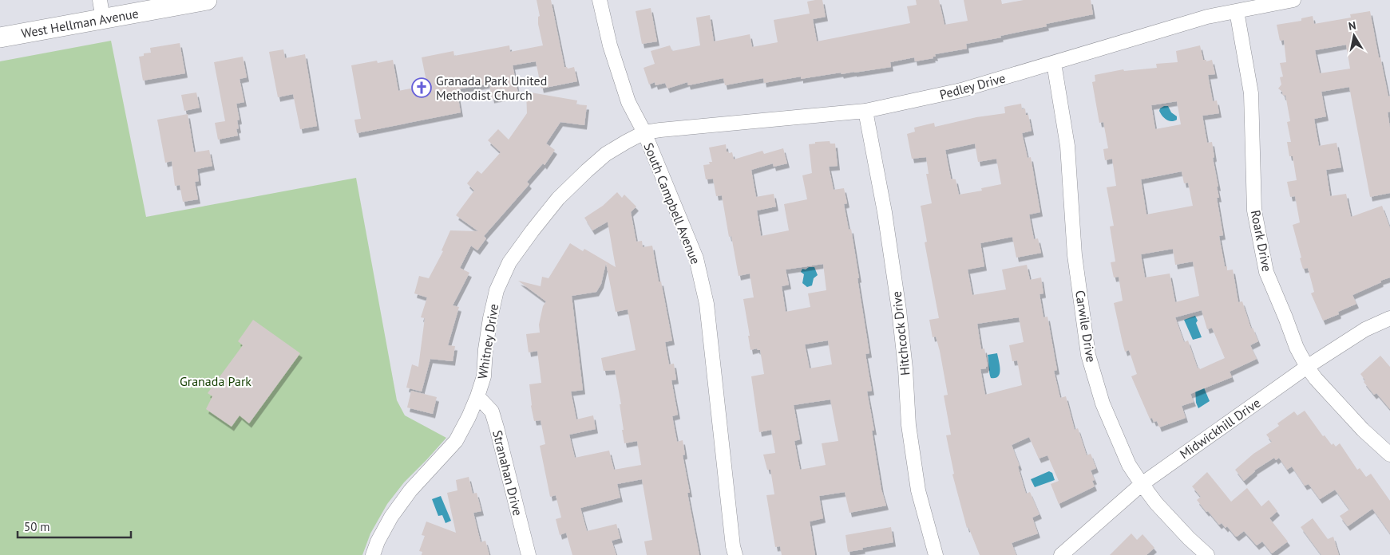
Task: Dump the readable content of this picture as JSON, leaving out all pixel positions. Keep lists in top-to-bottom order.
{
  "streets": {
    "street": [
      "West Hellman Avenue",
      "Pedley Drive",
      "South Campbell Avenue",
      "Roark Drive",
      "Carwile Drive",
      "Hitchcock Drive",
      "Whitney Drive",
      "Midwickhill Drive",
      "Stranahan Drive"
    ]
  },
  "crossings": [
    ["Pedley Drive", "South Campbell Avenue"],
    ["Pedley Drive", "Roark Drive"],
    ["Pedley Drive", "Carwile Drive"],
    ["Pedley Drive", "Hitchcock Drive"],
    ["Pedley Drive", "Whitney Drive"],
    ["South Campbell Avenue", "Whitney Drive"],
    ["Roark Drive", "Midwickhill Drive"],
    ["Carwile Drive", "Midwickhill Drive"],
    ["Whitney Drive", "Stranahan Drive"]
  ],
  "parks": ["Granada Park"],
  "places": {
    "church": ["Granada Park United Methodist Church"]
  },
  "scale_bar": "50 m",
  "north": "top"
}
